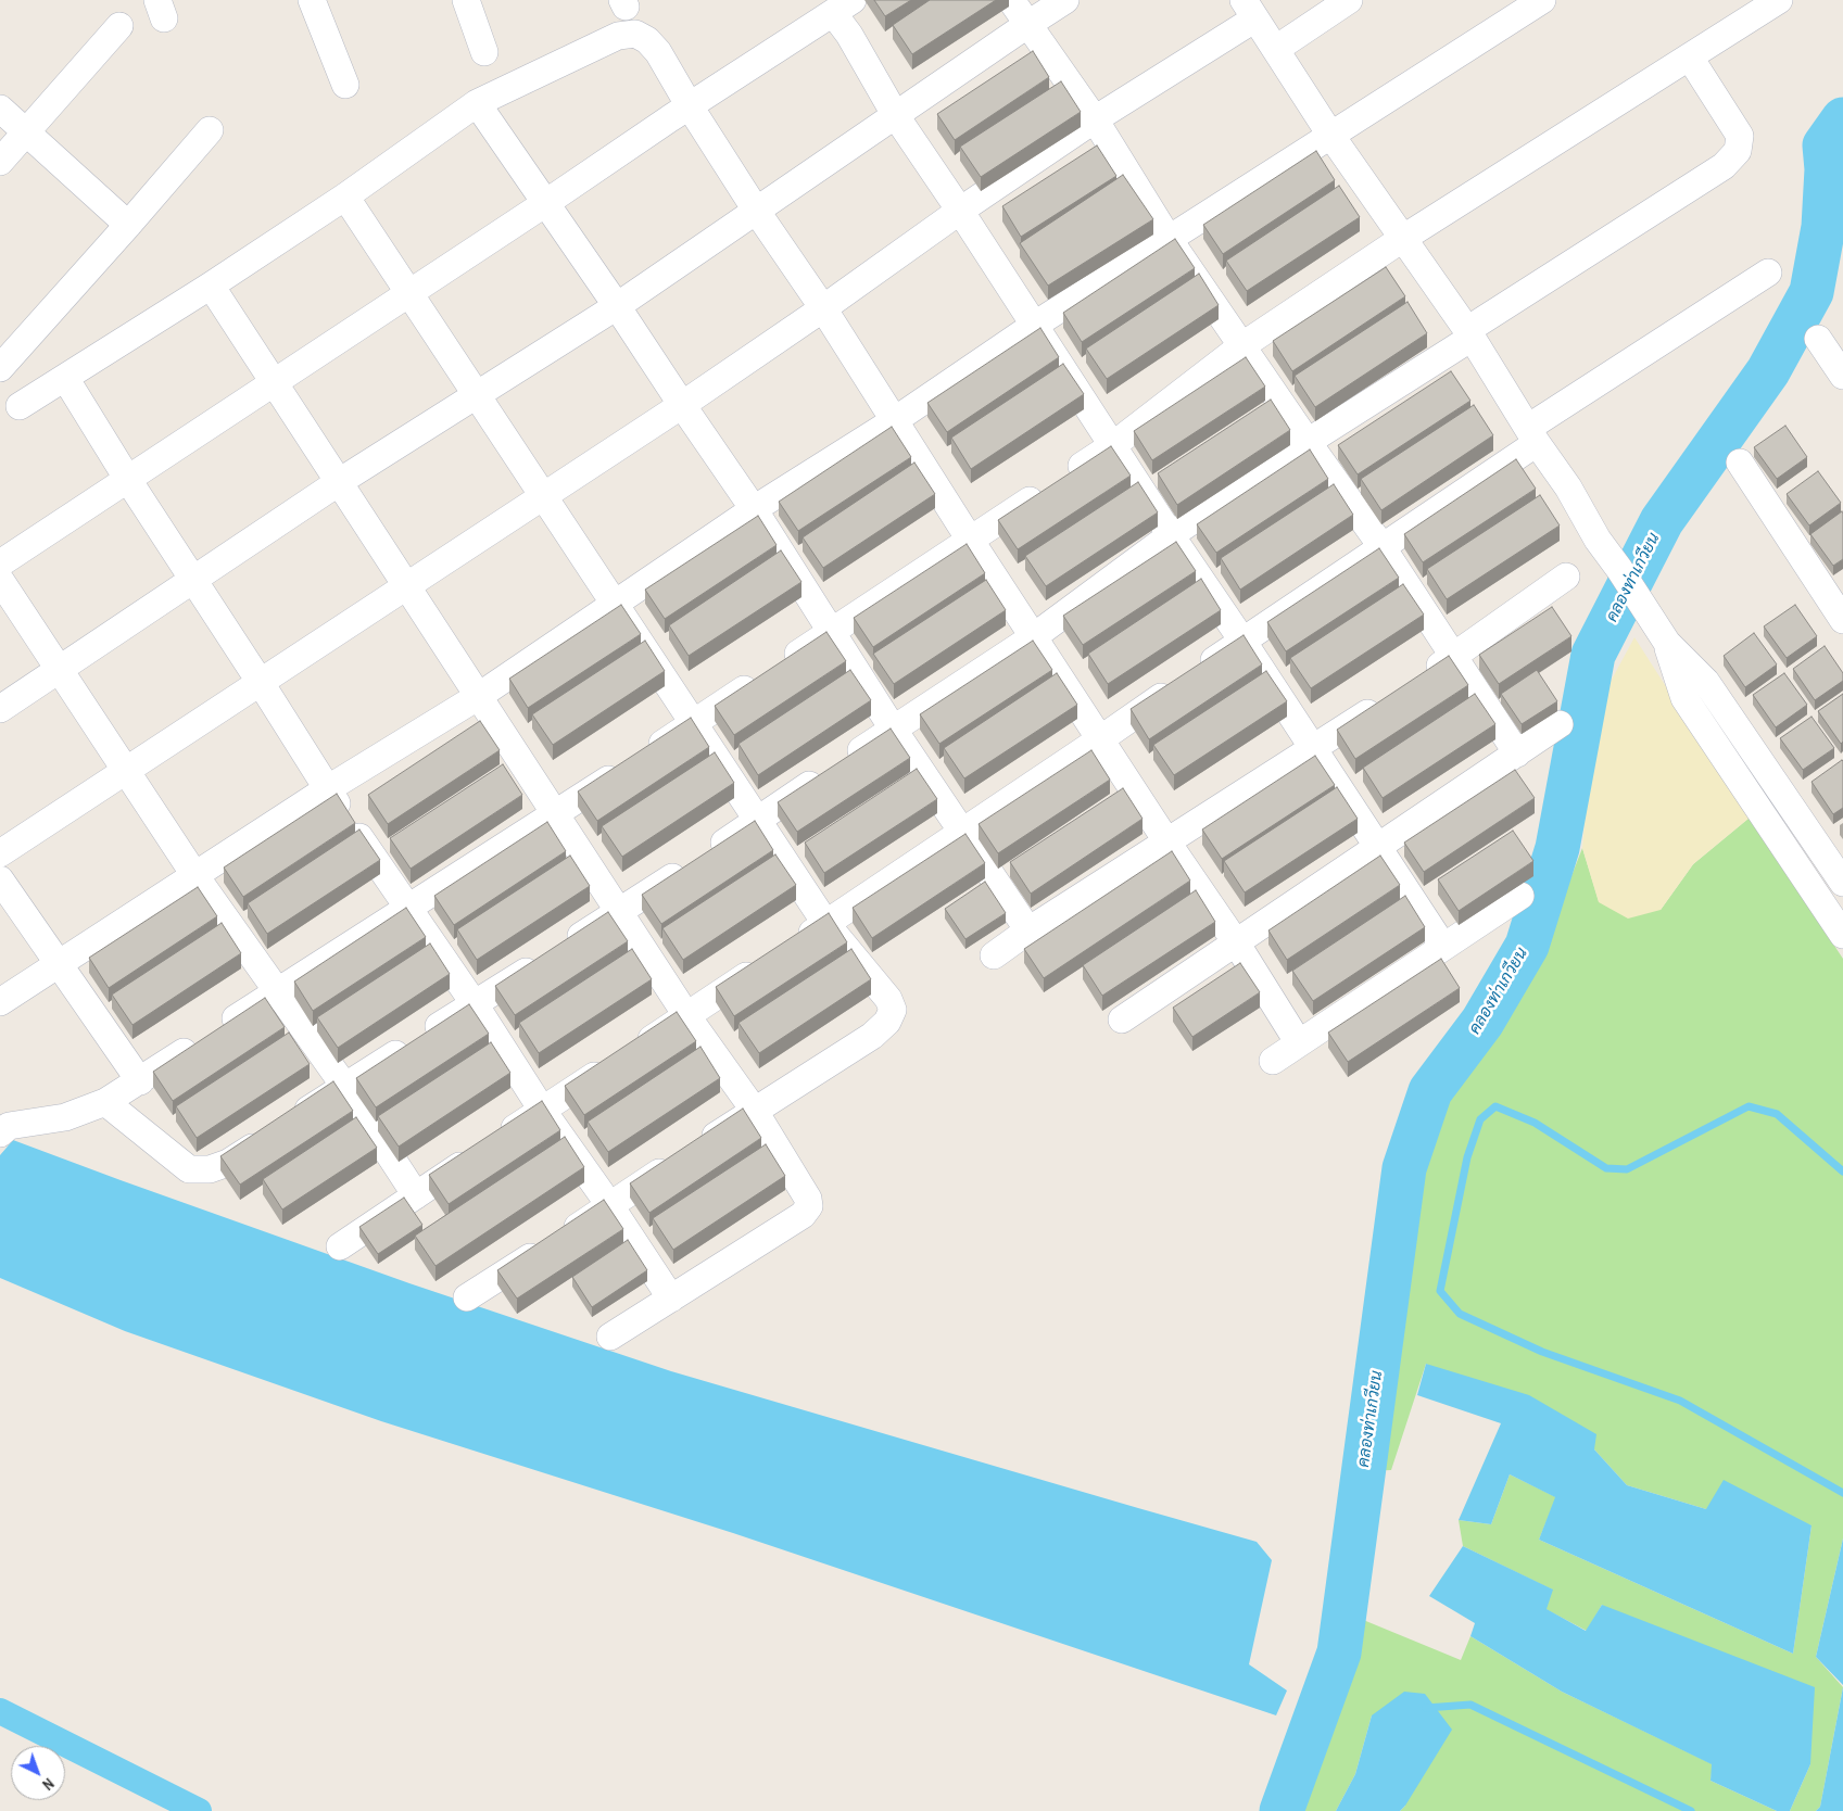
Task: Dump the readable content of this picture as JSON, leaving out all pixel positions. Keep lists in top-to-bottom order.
{
  "water": ["คลองท่าเกวียน"],
  "north": "bottom right"
}
